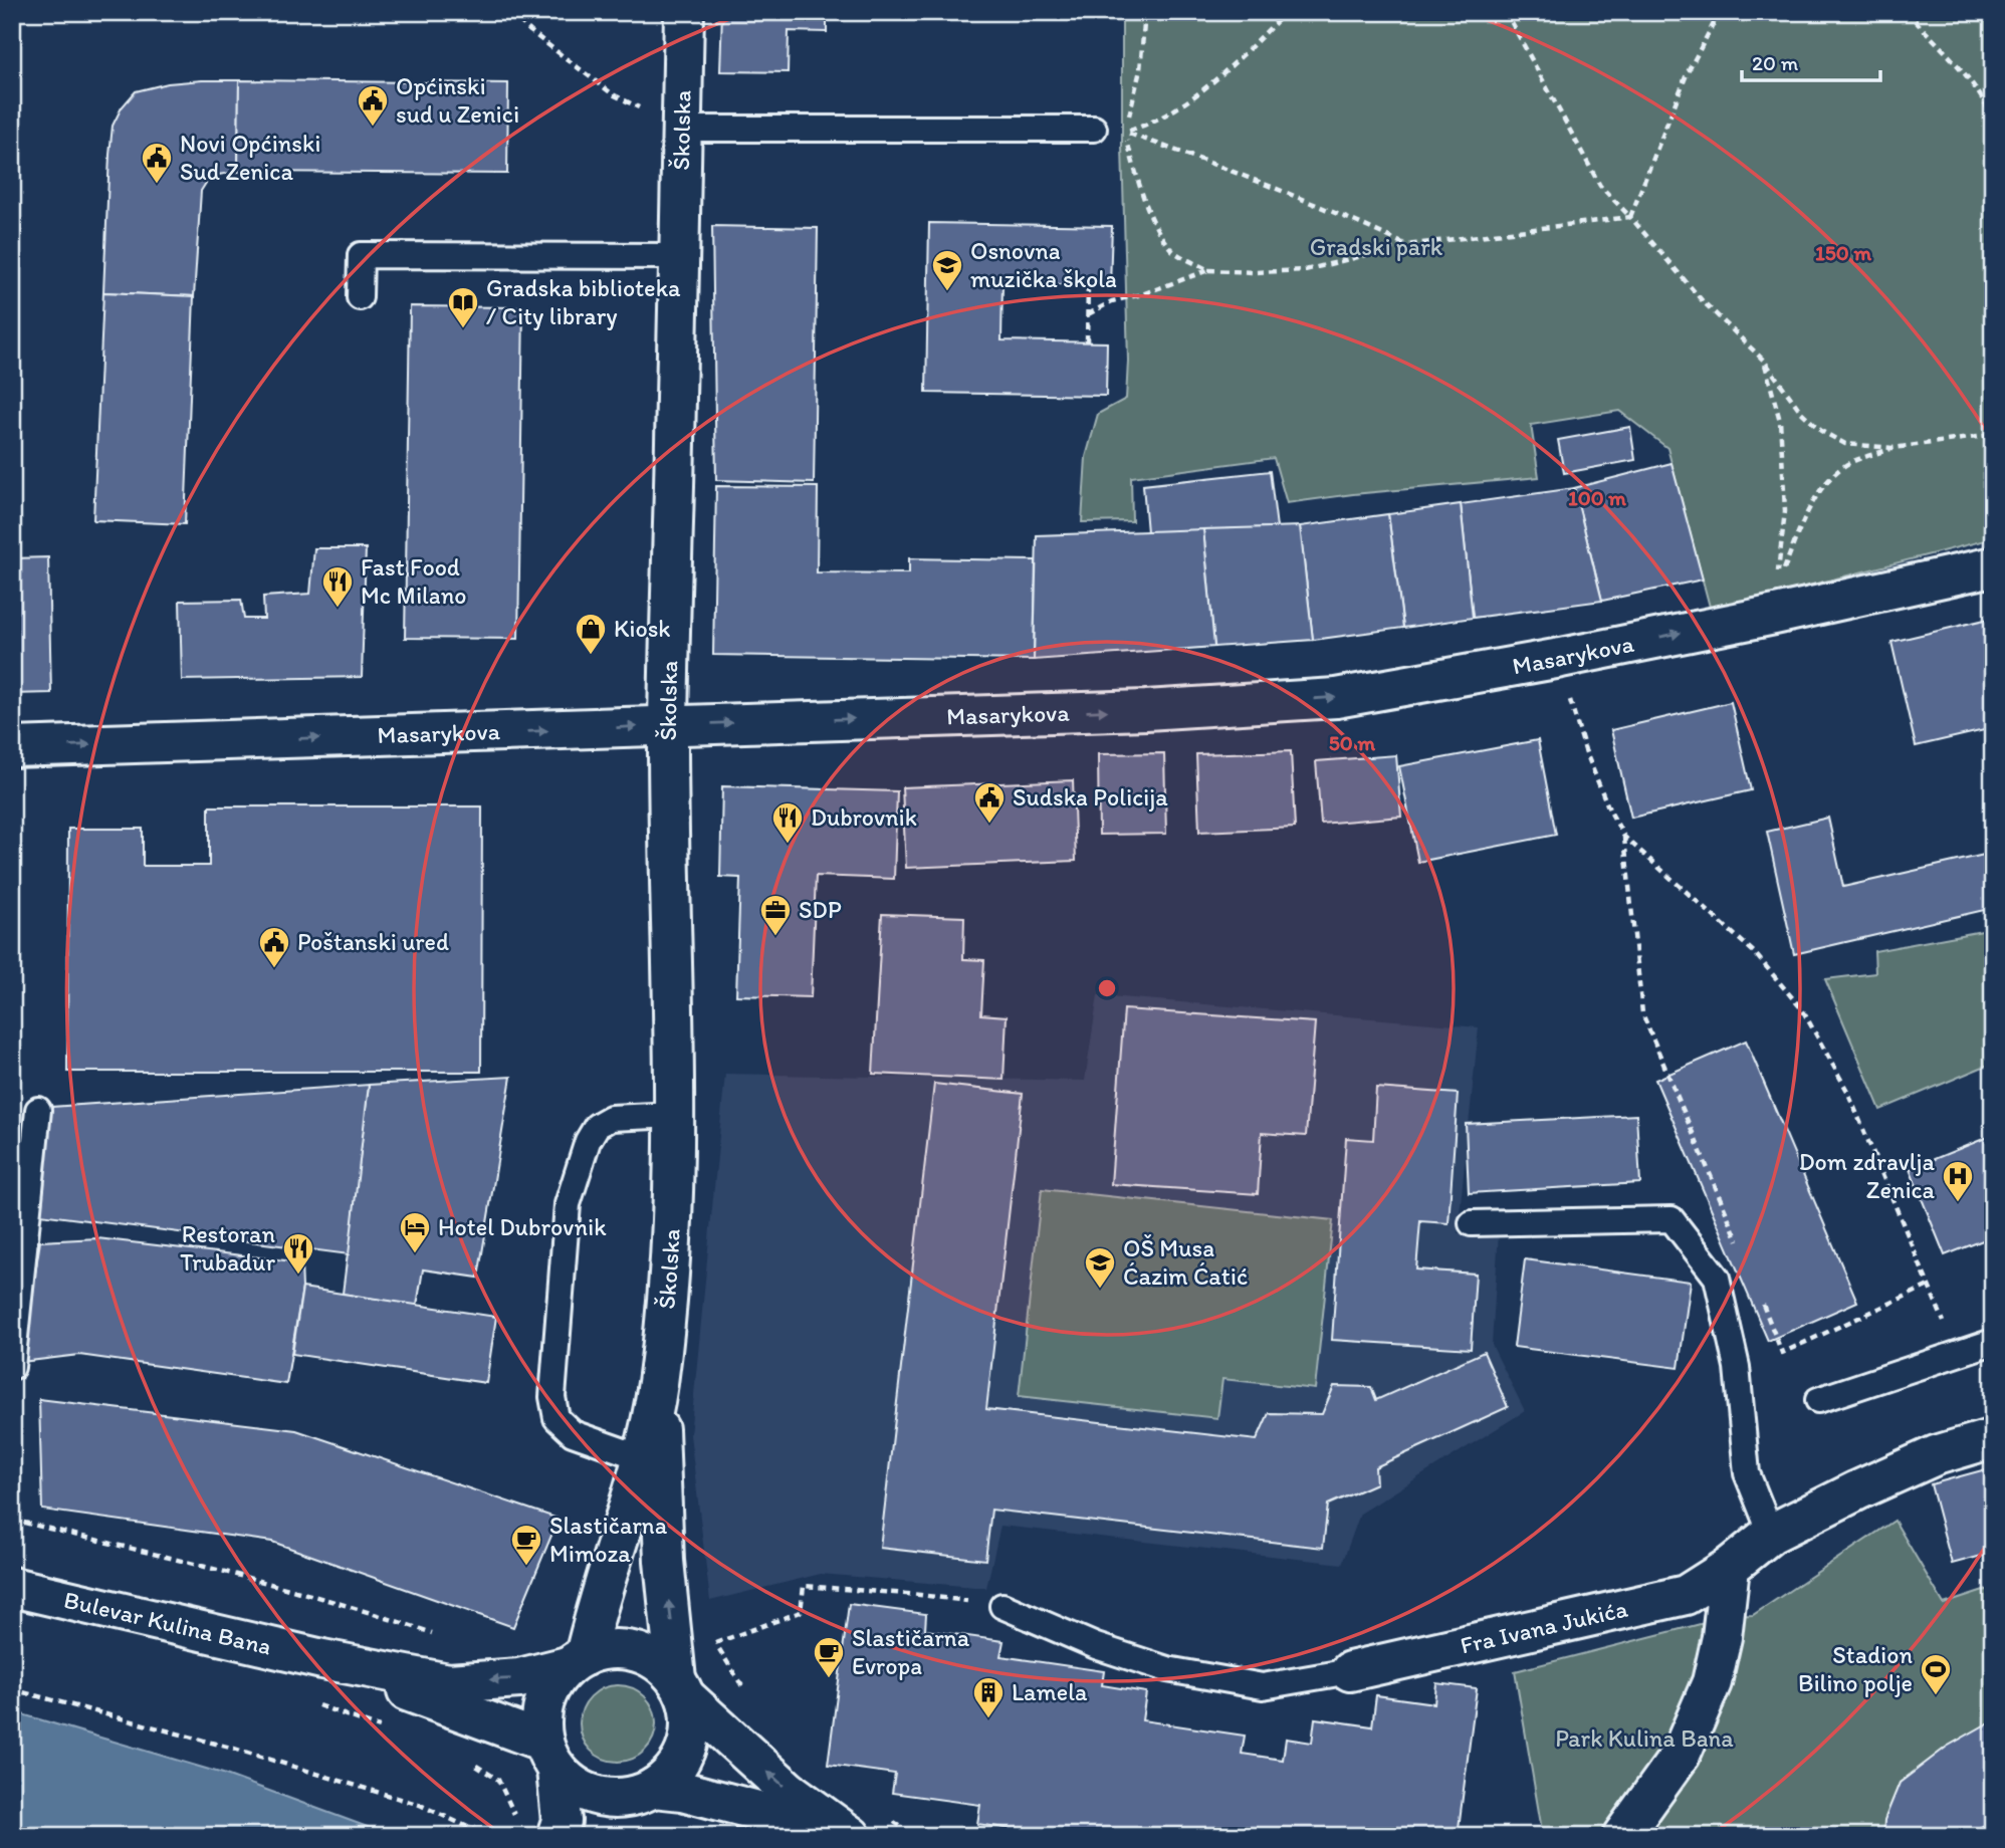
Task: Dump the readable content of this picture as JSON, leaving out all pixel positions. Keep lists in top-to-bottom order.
{
  "streets": {
    "street": [
      "Školska",
      "Masarykova",
      "Bulevar Kulina Bana",
      "Fra Ivana Jukića"
    ]
  },
  "crossings": [
    ["Školska", "Masarykova"],
    ["Školska", "Bulevar Kulina Bana"]
  ],
  "one_way": ["Masarykova"],
  "parks": ["Gradski park", "Park Kulina Bana"],
  "places": {
    "public building": [
      "Općinski sud u Zenici",
      "Novi Općinski Sud Zenica",
      "Sudska Policija",
      "Poštanski ured"
    ],
    "school or university": ["Osnovna muzička škola", "OŠ Musa Ćazim Ćatić"],
    "library": ["Gradska biblioteka / City library"],
    "restaurant": ["Fast Food Mc Milano", "Dubrovnik", "Restoran Trubadur"],
    "shop": ["Kiosk"],
    "office": ["SDP"],
    "hospital": ["Dom zdravlja Zenica"],
    "hotel": ["Hotel Dubrovnik"],
    "cafe": ["Slastičarna Mimoza", "Slastičarna Evropa"],
    "sports": ["Stadion Bilino polje"],
    "building": ["Lamela"]
  },
  "scale_bar": "20 m",
  "rings": ["150 m", "100 m", "50 m"]
}
